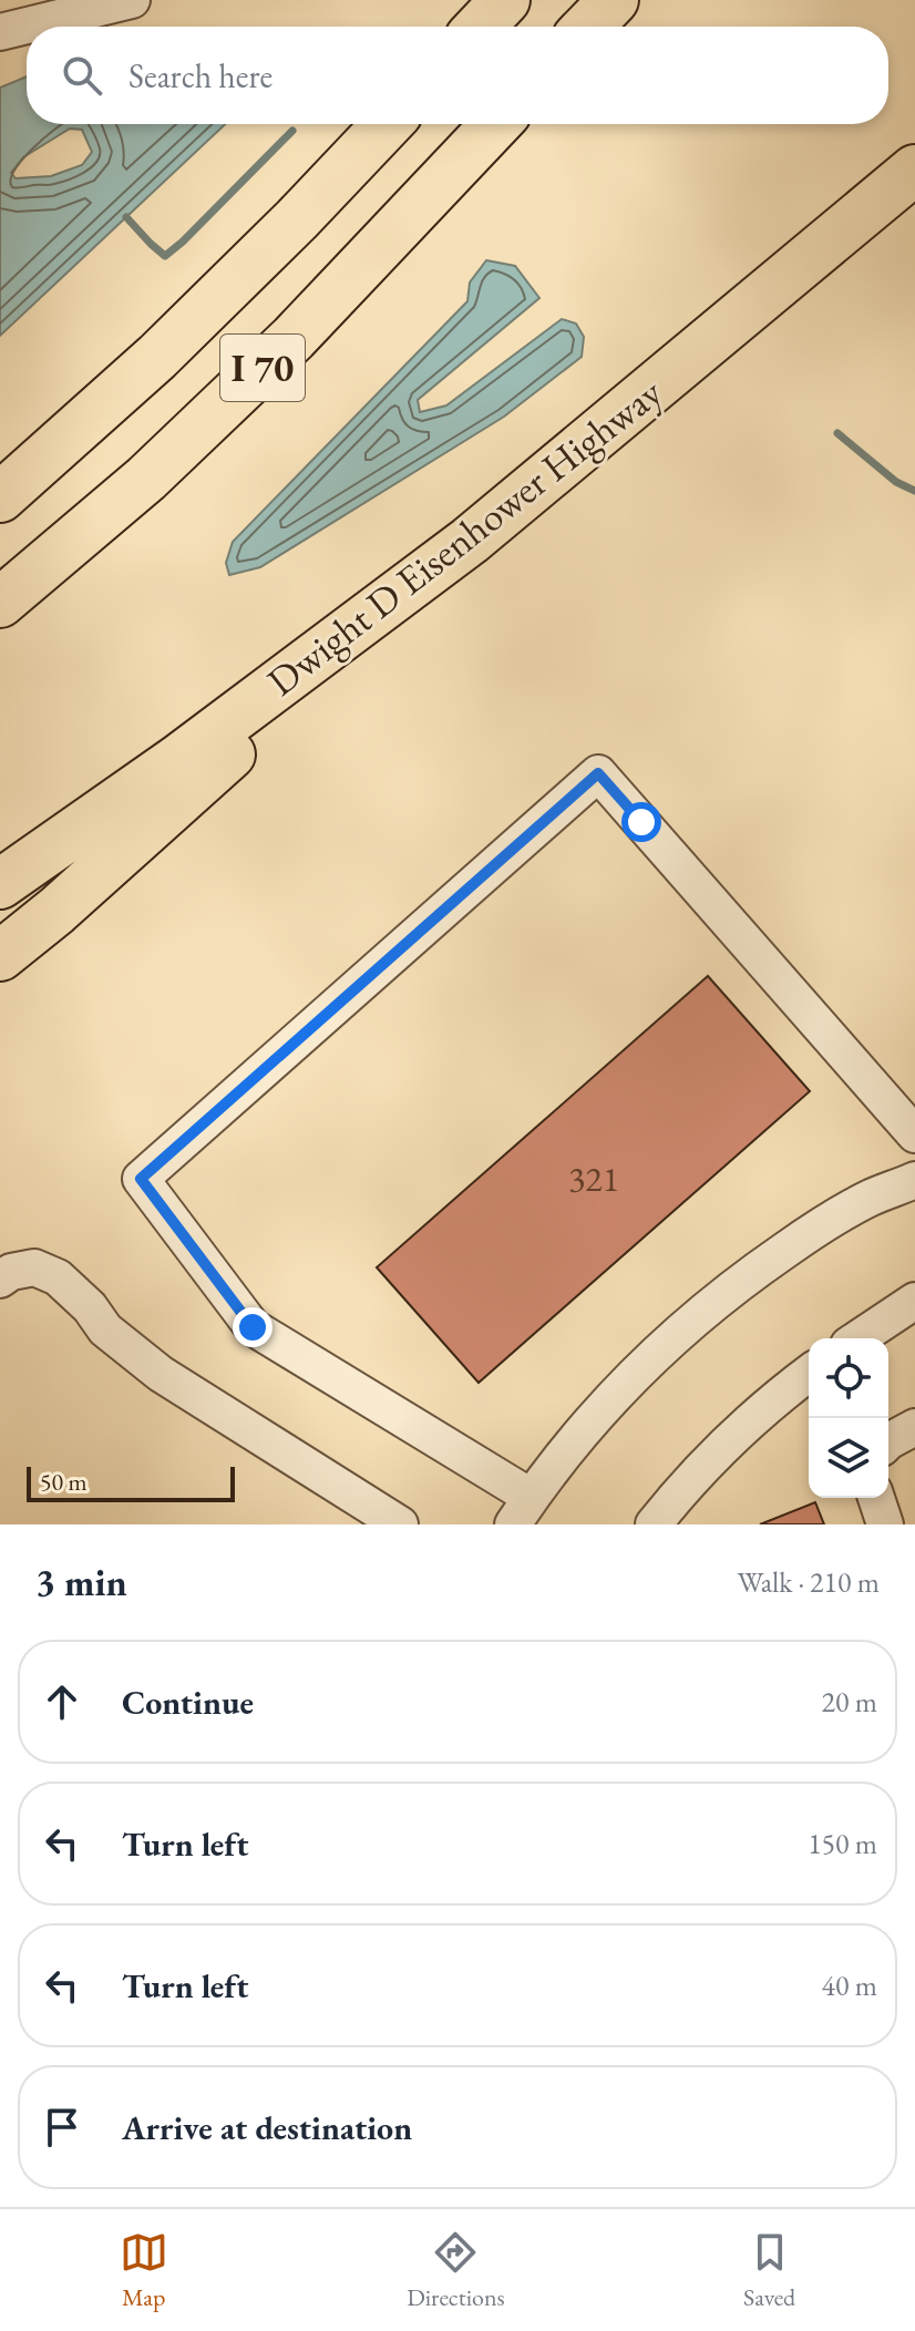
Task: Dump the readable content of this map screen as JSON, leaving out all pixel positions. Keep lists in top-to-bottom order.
{
  "streets": {
    "highway": ["I 70", "Dwight D Eisenhower Highway"]
  },
  "house_numbers": ["321"],
  "scale_bar": "50 m",
  "page": {
    "search": "Search here",
    "scale": "50 m",
    "heading": ["3 min", "Walk · 210 m"],
    "list": [
      ["Continue", "20 m"],
      ["Turn left", "150 m"],
      ["Turn left", "40 m"],
      "Arrive at destination"
    ],
    "nav": ["Map", "Directions", "Saved"]
  }
}
